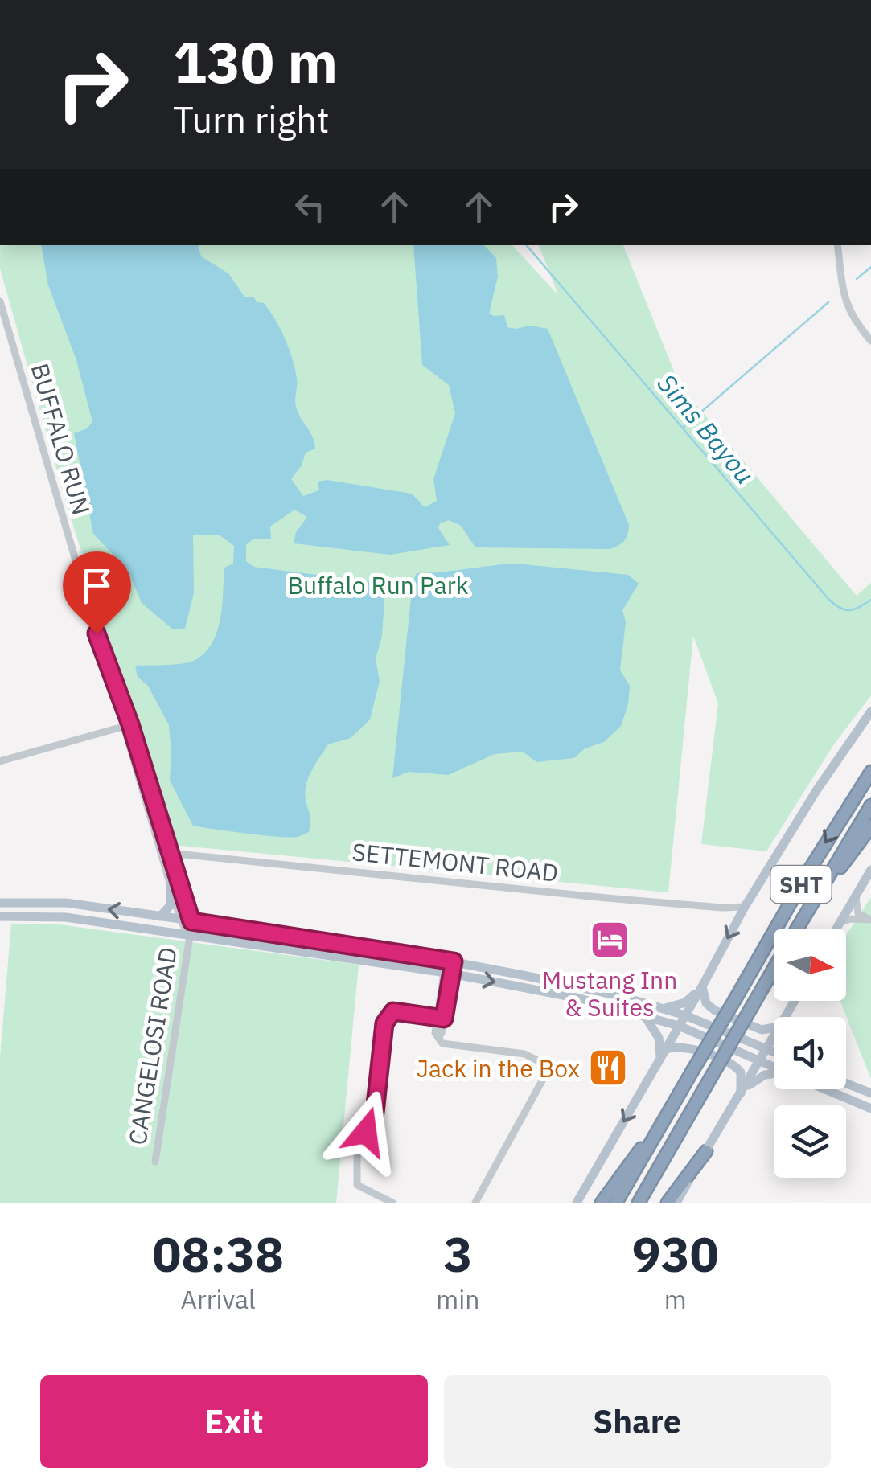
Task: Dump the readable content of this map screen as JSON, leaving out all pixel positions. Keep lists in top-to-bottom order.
{
  "streets": {
    "highway": ["SHT"],
    "street": ["BUFFALO RUN", "SETTEMONT ROAD", "CANGELOSI ROAD"]
  },
  "crossings": [
    ["BUFFALO RUN", "SETTEMONT ROAD"],
    ["BUFFALO RUN", "CANGELOSI ROAD"]
  ],
  "water": ["Sims Bayou"],
  "parks": ["Buffalo Run Park"],
  "places": {
    "hotel": ["Mustang Inn & Suites"],
    "restaurant": ["Jack in the Box"]
  },
  "north": "right",
  "page": {
    "turn": ["130 m", "Turn right"],
    "eta": [
      "08:38",
      "Arrival",
      "3",
      "min",
      "930",
      "m"
    ],
    "buttons": ["Exit", "Share"]
  }
}
